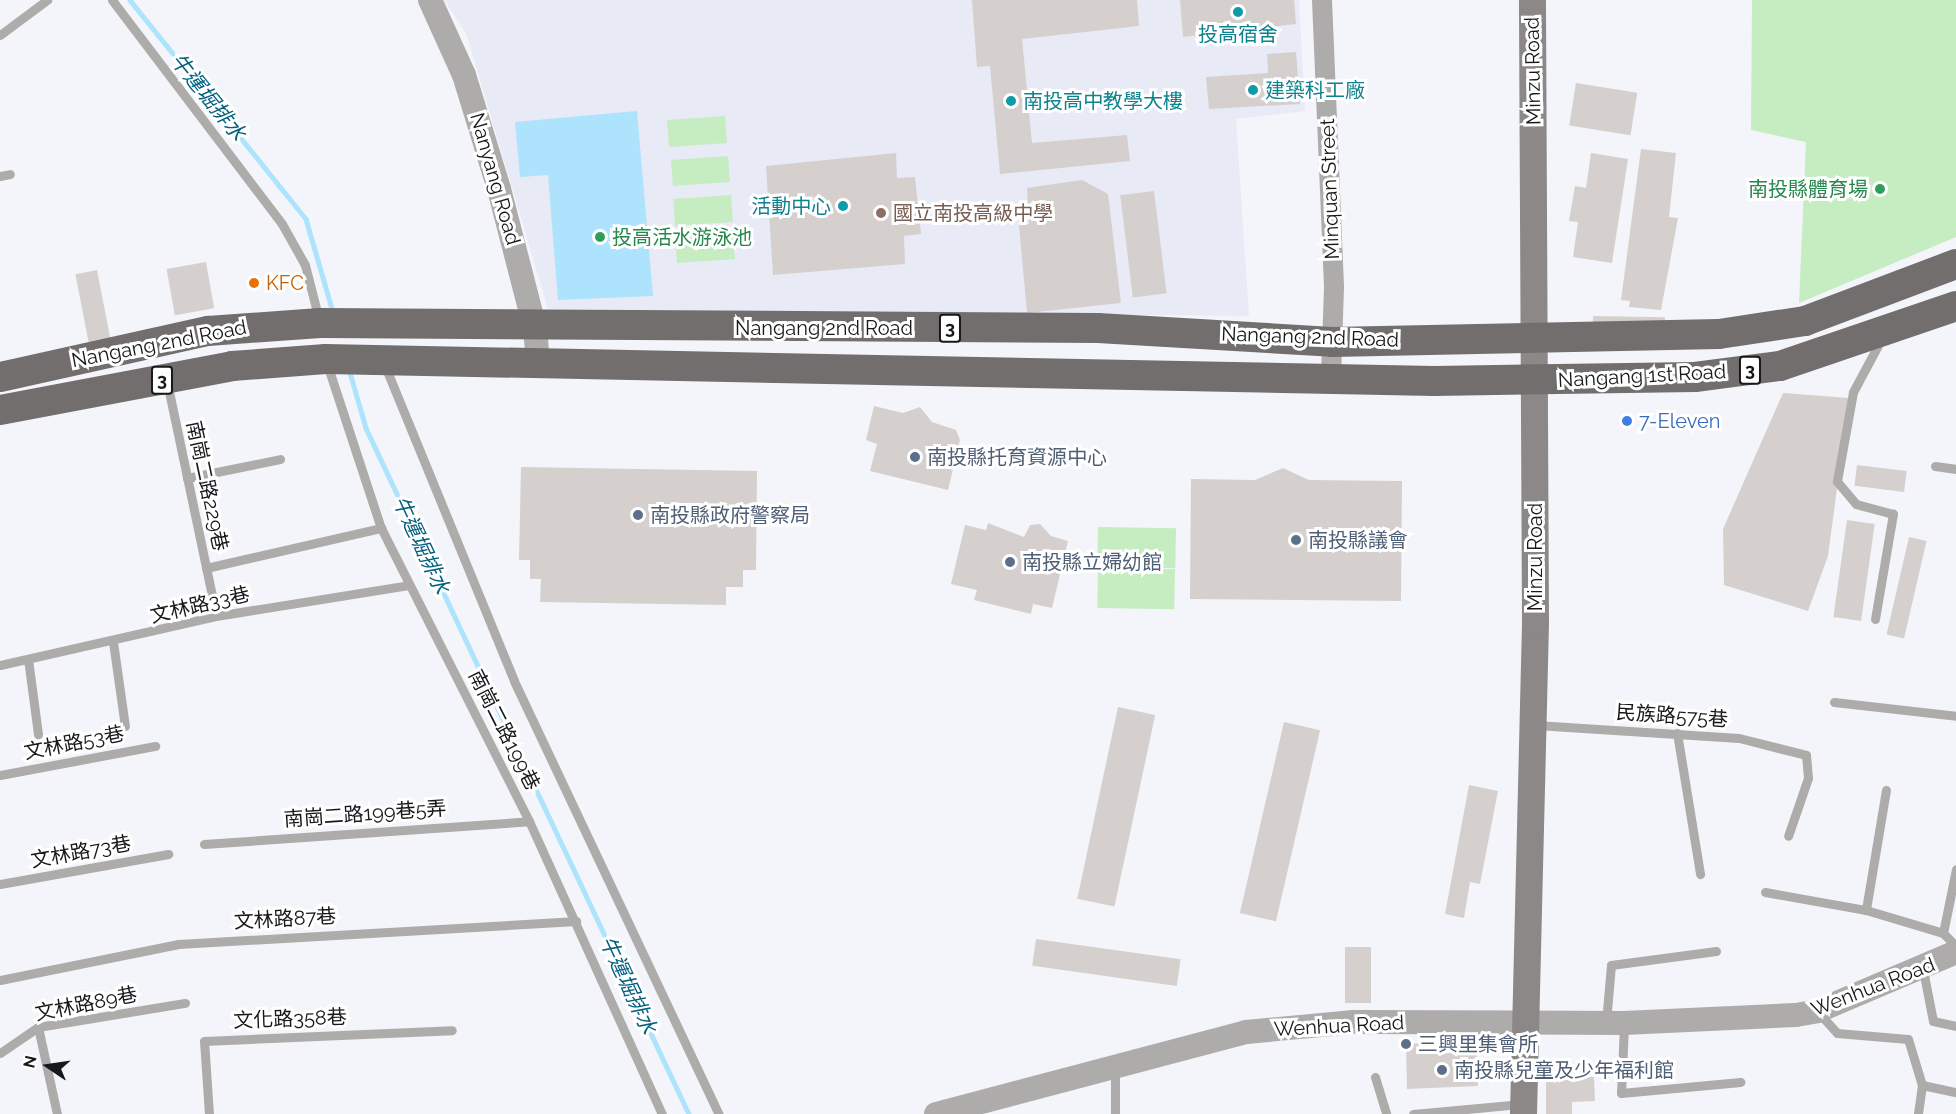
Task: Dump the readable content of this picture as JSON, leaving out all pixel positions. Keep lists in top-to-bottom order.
{
  "streets": {
    "main road": [
      "Minzu Road",
      "Nangang 2nd Road",
      "3",
      "Nangang 1st Road"
    ],
    "street": ["Nanyang Road", "Minquan Street", "Wenhua Road"],
    "lane": [
      "南崗二路229巷",
      "文林路33巷",
      "民族路575巷",
      "南崗二路199巷",
      "文林路53巷",
      "南崗二路199巷5弄",
      "文林路73巷",
      "文林路87巷",
      "文林路89巷",
      "文化路358巷"
    ]
  },
  "crossings": [
    ["Minzu Road", "Nangang 2nd Road"],
    ["Minzu Road", "Nangang 1st Road"],
    ["Minzu Road", "民族路575巷"],
    ["Minzu Road", "Wenhua Road"],
    ["Nanyang Road", "Nangang 2nd Road"],
    ["Minquan Street", "Nangang 2nd Road"],
    ["Nangang 2nd Road", "3"],
    ["Nangang 2nd Road", "Nangang 1st Road"],
    ["Nangang 2nd Road", "南崗二路229巷"],
    ["Nangang 2nd Road", "南崗二路199巷"],
    ["3", "南崗二路199巷"],
    ["文林路33巷", "南崗二路199巷"],
    ["南崗二路199巷", "南崗二路199巷5弄"],
    ["南崗二路199巷", "文林路87巷"]
  ],
  "water": ["牛運堀排水"],
  "places": [
    "投高宿舍",
    "建築科工廠",
    "南投高中教學大樓",
    "南投縣體育場",
    "活動中心",
    "國立南投高級中學",
    "投高活水游泳池",
    "KFC",
    "7-Eleven",
    "南投縣托育資源中心",
    "南投縣政府警察局",
    "南投縣議會",
    "南投縣立婦幼館",
    "三興里集會所",
    "南投縣兒童及少年福利館"
  ],
  "north": "left"
}
